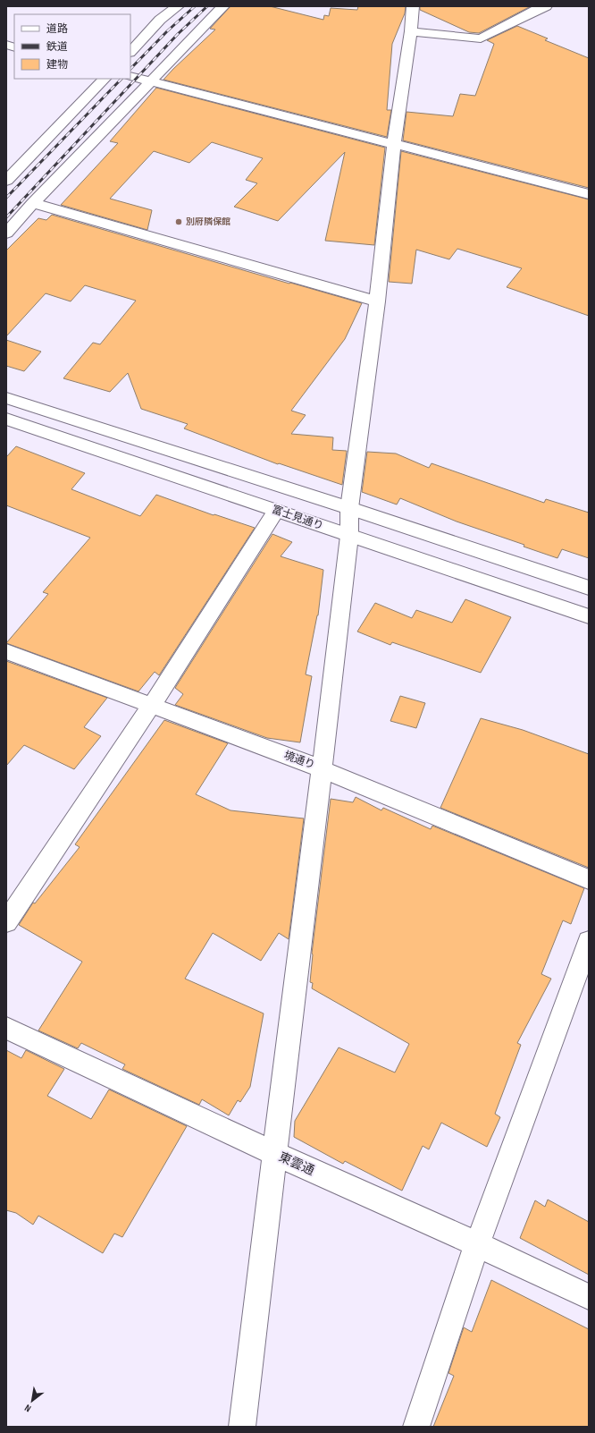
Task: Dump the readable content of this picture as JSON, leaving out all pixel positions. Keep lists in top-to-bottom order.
{
  "streets": {
    "street": ["富士見通り", "境通り", "東雲通"]
  },
  "places": ["別府隣保館"],
  "legend": ["道路", "鉄道", "建物"],
  "north": "bottom left"
}
